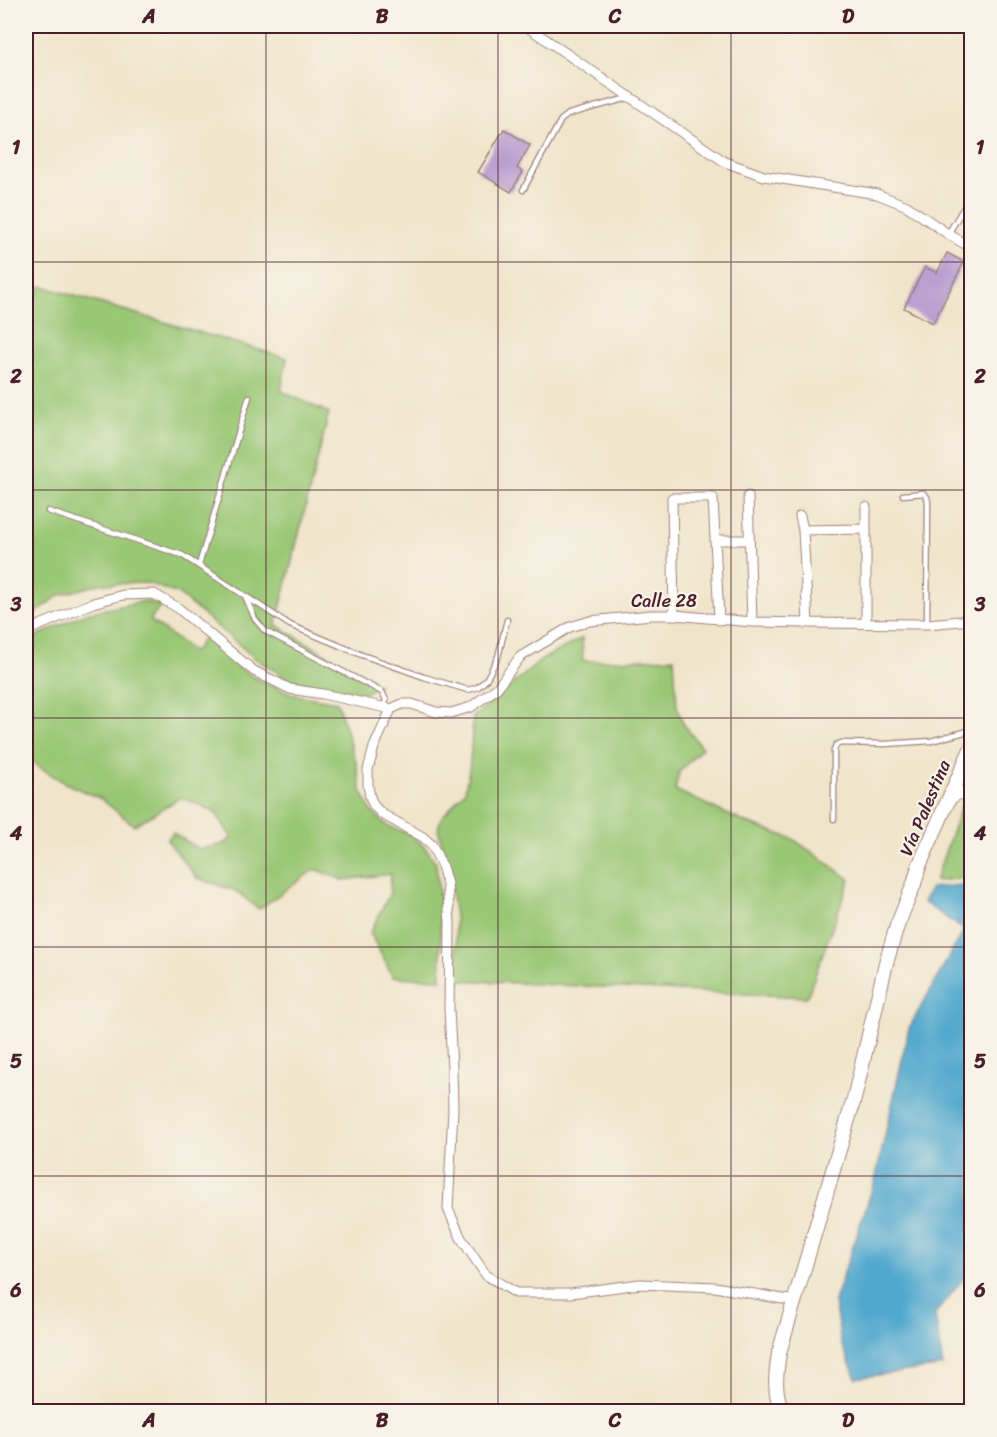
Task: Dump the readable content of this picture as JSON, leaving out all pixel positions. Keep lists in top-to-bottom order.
{
  "streets": {
    "main road": ["Vía Palestina"],
    "street": ["Calle 28"]
  },
  "grid": {
    "columns": [
      "A",
      "B",
      "C",
      "D"
    ],
    "rows": [
      "1",
      "2",
      "3",
      "4",
      "5",
      "6"
    ]
  }
}
